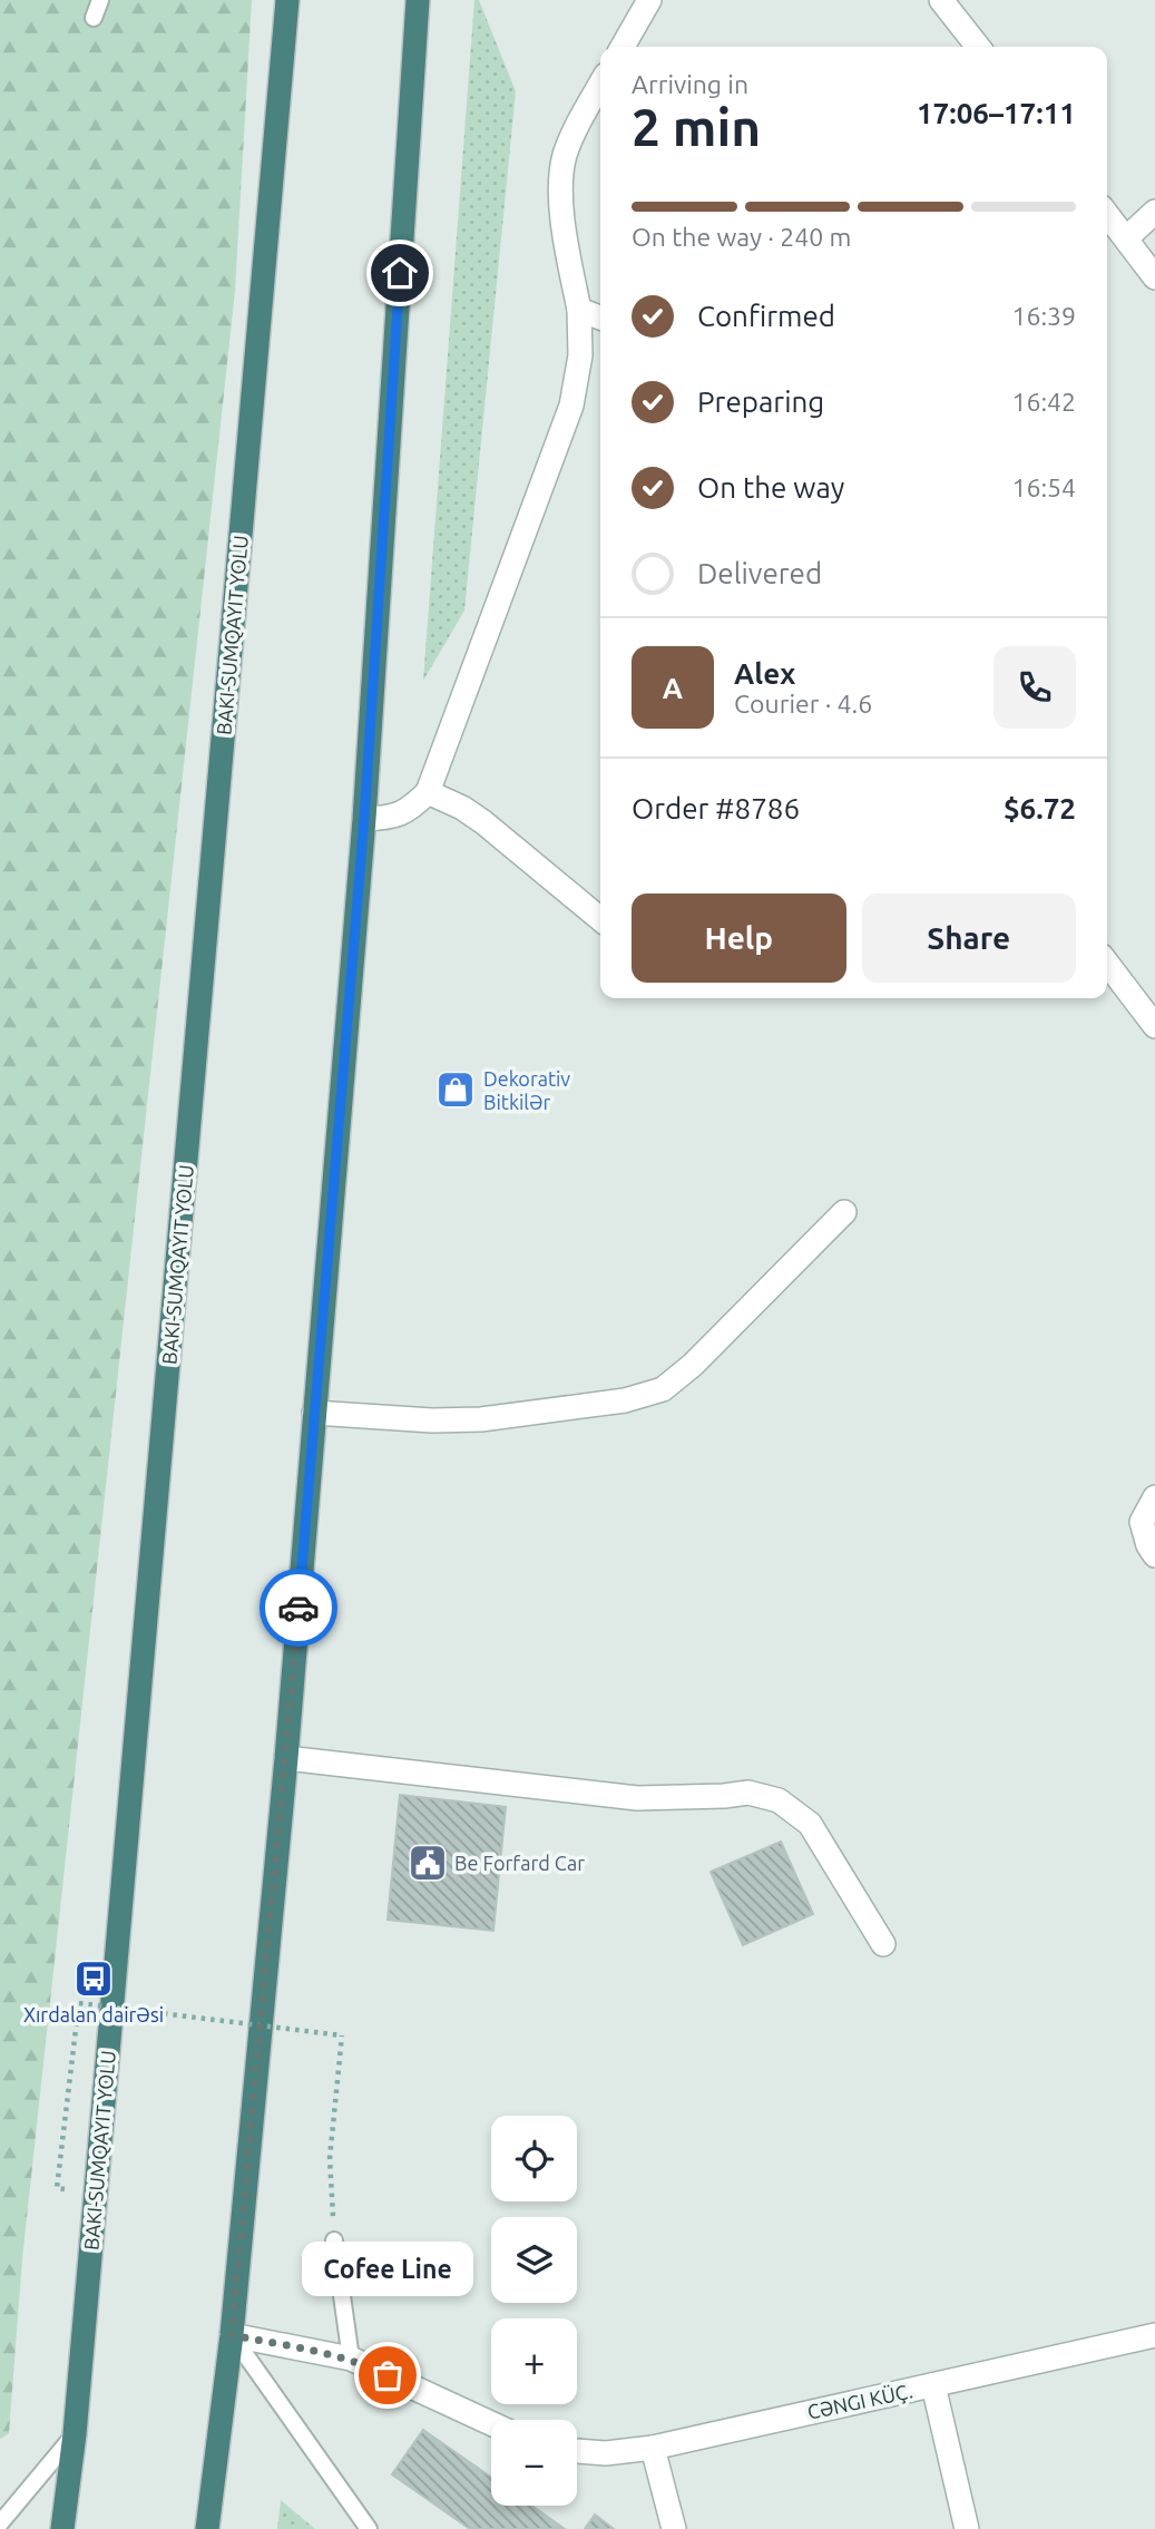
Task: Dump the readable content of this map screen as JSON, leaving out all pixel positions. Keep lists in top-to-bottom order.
{
  "streets": {
    "street": ["CƏNGI KÜÇ."]
  },
  "places": {
    "shop": ["Dekorativ Bitkilər"],
    "public building": ["Be Forfard Car"],
    "bus stop": ["Xırdalan dairəsi"],
    "other": ["Cofee Line"]
  },
  "page": {
    "heading": ["2 min", "Arriving in", "17:06–17:11"],
    "panel": [
      "Alex",
      "Courier · 4.6",
      "Order #8786",
      "$6.72"
    ],
    "bar": "On the way · 240 m",
    "list": [
      ["Confirmed", "16:39"],
      ["Preparing", "16:42"],
      ["On the way", "16:54"],
      "Delivered"
    ],
    "round": "A",
    "buttons": ["Help", "Share"],
    "map_buttons": ["+", "−"],
    "bubble": "Cofee Line"
  }
}
